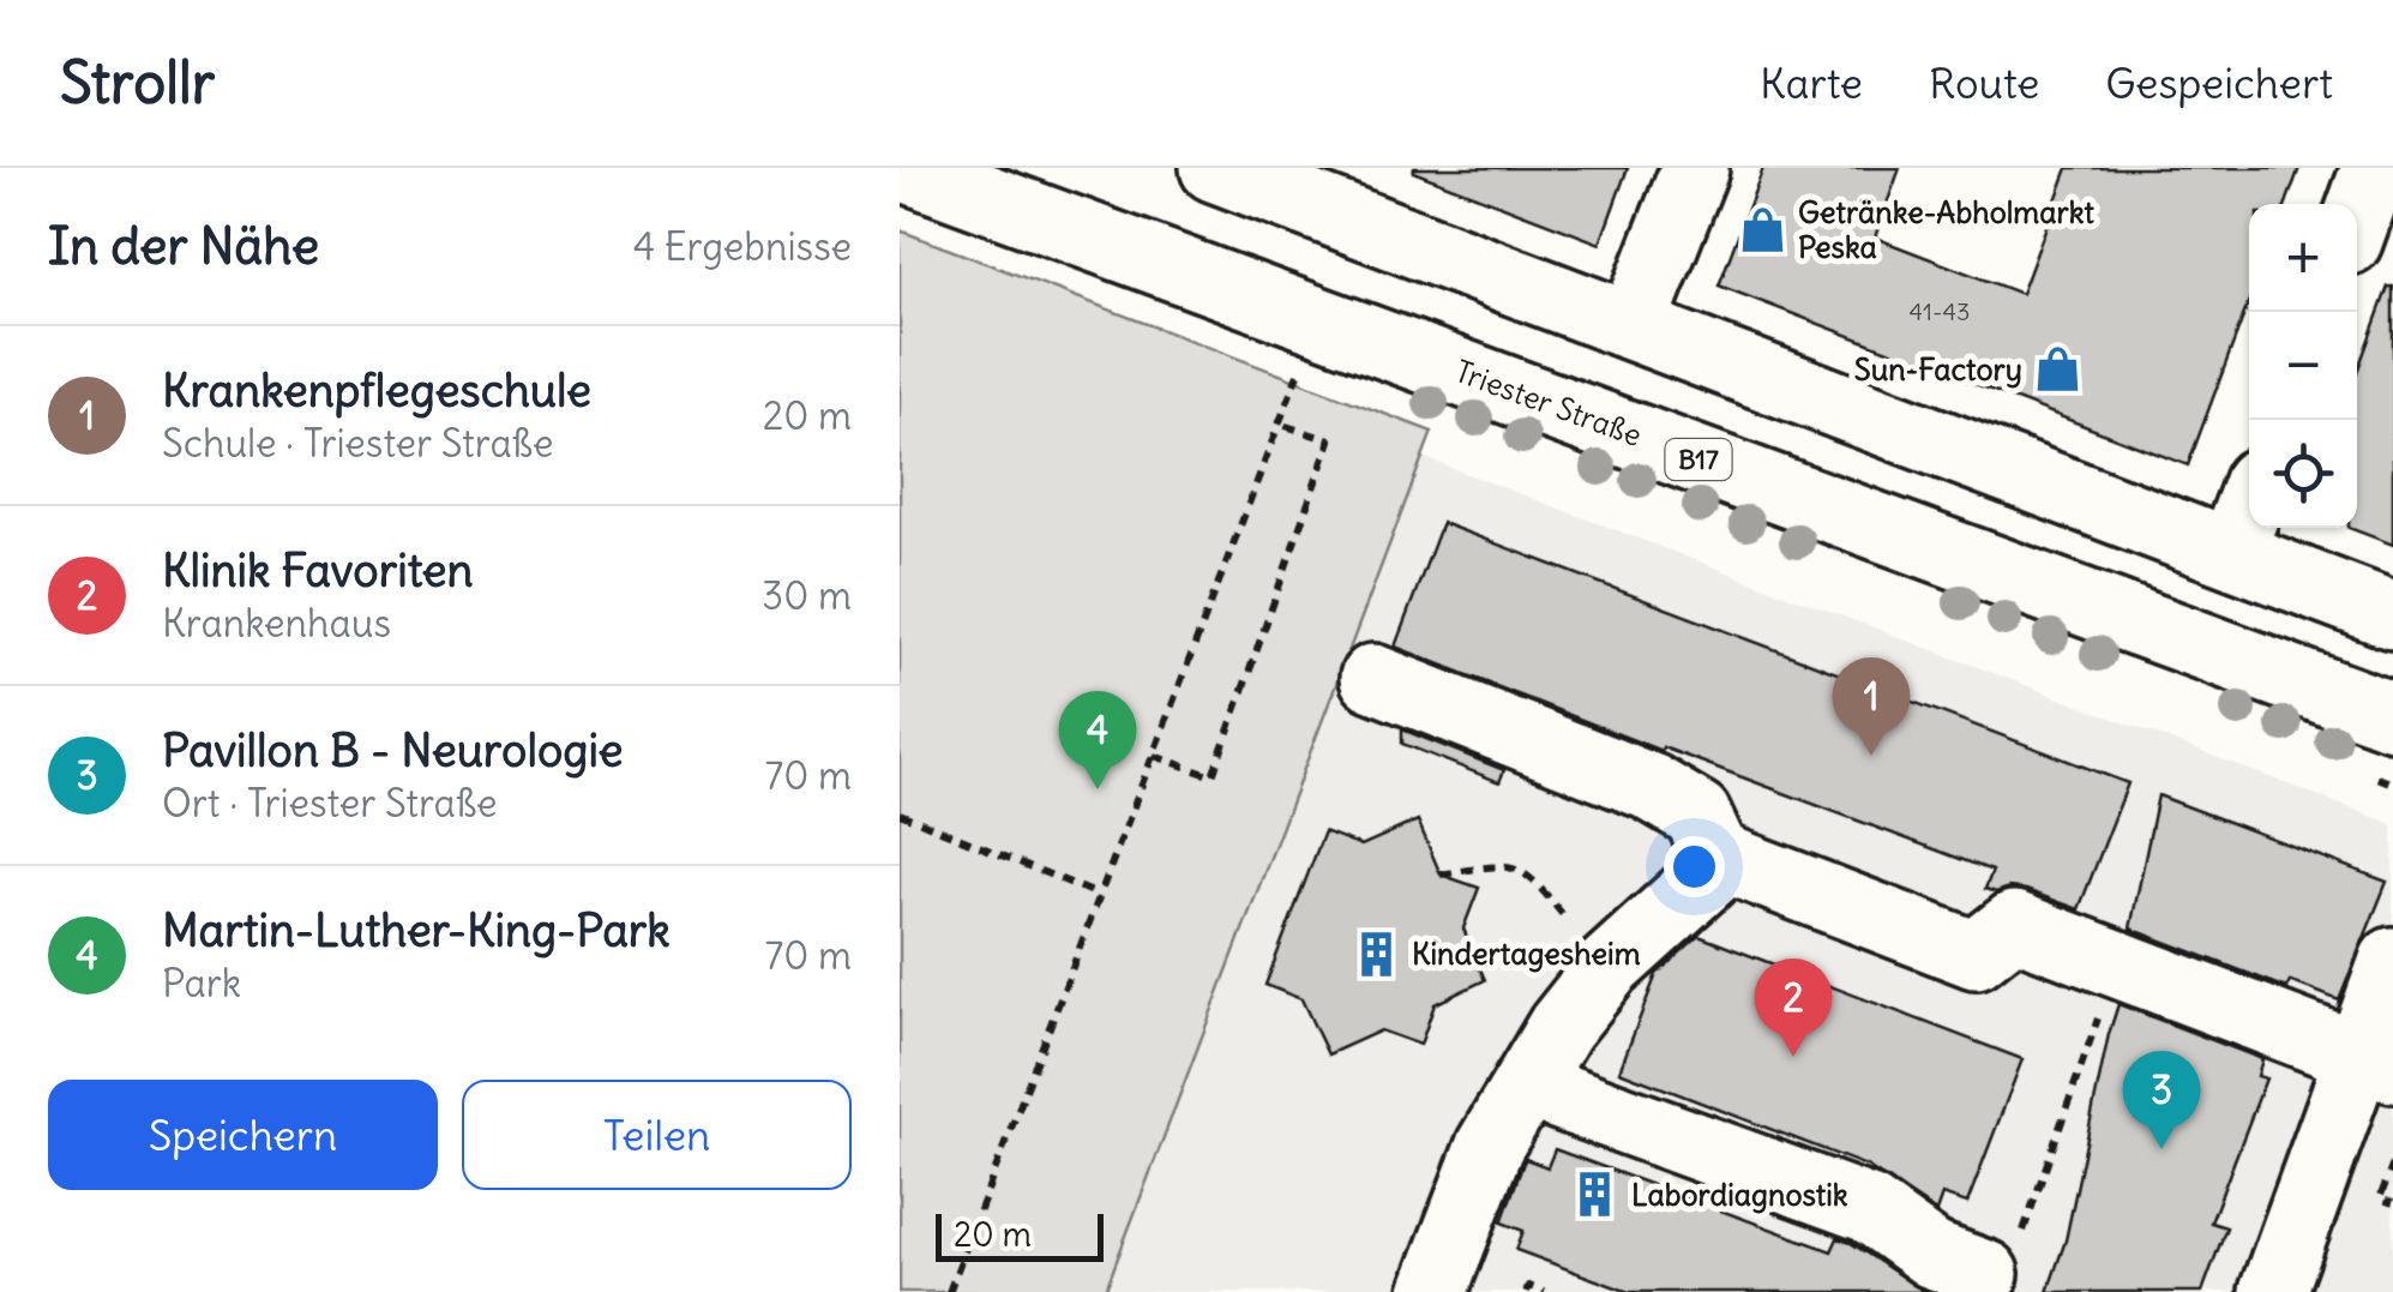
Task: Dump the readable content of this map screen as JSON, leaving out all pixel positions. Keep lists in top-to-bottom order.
{
  "streets": {
    "main road": ["Triester Straße", "B17"]
  },
  "places": {
    "shop": ["Getränke-Abholmarkt Peska", "Sun-Factory"],
    "building": ["Kindertagesheim", "Labordiagnostik"]
  },
  "house_numbers": ["41-43"],
  "scale_bar": "20 m",
  "page": {
    "header": "Strollr",
    "nav": ["Karte", "Route", "Gespeichert"],
    "heading": ["In der Nähe", "4 Ergebnisse"],
    "map_buttons": ["+", "−"],
    "list": [
      {
        "mark": "1",
        "name": "Krankenpflegeschule",
        "note": "Schule · Triester Straße",
        "value": "20 m"
      },
      {
        "mark": "2",
        "name": "Klinik Favoriten",
        "note": "Krankenhaus",
        "value": "30 m"
      },
      {
        "mark": "3",
        "name": "Pavillon B - Neurologie",
        "note": "Ort · Triester Straße",
        "value": "70 m"
      },
      {
        "mark": "4",
        "name": "Martin-Luther-King-Park",
        "note": "Park",
        "value": "70 m"
      }
    ],
    "pins": [
      "1",
      "4",
      "2",
      "3"
    ],
    "buttons": ["Speichern", "Teilen"],
    "scale": "20 m"
  }
}
